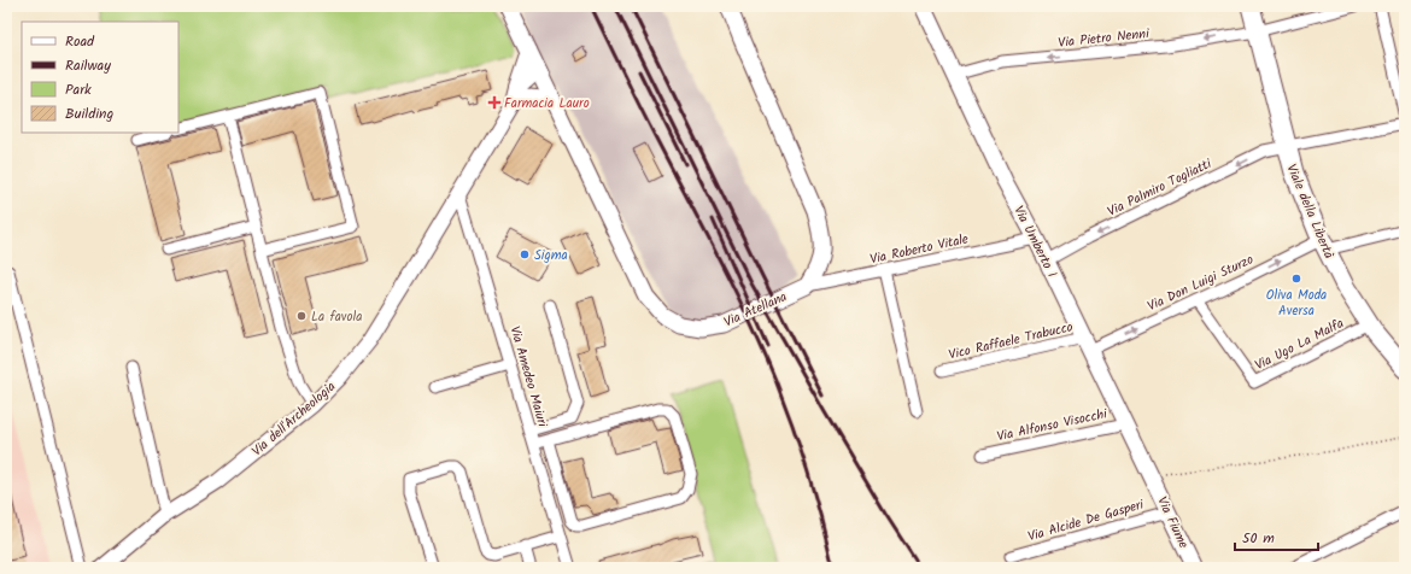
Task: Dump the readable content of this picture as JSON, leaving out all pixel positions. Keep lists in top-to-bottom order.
{
  "streets": {
    "main road": [
      "Viale della Libertà",
      "Via Umberto I",
      "Via Atellana",
      "Via Fiume"
    ],
    "street": [
      "Via Pietro Nenni",
      "Via Palmiro Togliatti",
      "Via Roberto Vitale",
      "Via Don Luigi Sturzo",
      "Vico Raffaele Trabucco",
      "Via Ugo La Malfa",
      "Via Amedeo Maiuri",
      "Via dell'Archeologia",
      "Via Alfonso Visocchi",
      "Via Alcide De Gasperi"
    ]
  },
  "crossings": [
    ["Via Pietro Nenni", "Viale della Libertà"],
    ["Via Pietro Nenni", "Via Umberto I"],
    ["Via Palmiro Togliatti", "Viale della Libertà"],
    ["Via Palmiro Togliatti", "Via Umberto I"],
    ["Viale della Libertà", "Via Don Luigi Sturzo"],
    ["Viale della Libertà", "Via Ugo La Malfa"],
    ["Via Umberto I", "Via Roberto Vitale"],
    ["Via Umberto I", "Via Don Luigi Sturzo"],
    ["Via Umberto I", "Vico Raffaele Trabucco"],
    ["Via Umberto I", "Via Alfonso Visocchi"],
    ["Via Umberto I", "Via Fiume"],
    ["Via Roberto Vitale", "Via Atellana"],
    ["Via Don Luigi Sturzo", "Vico Raffaele Trabucco"],
    ["Via Don Luigi Sturzo", "Via Ugo La Malfa"],
    ["Via Atellana", "Via dell'Archeologia"],
    ["Via Amedeo Maiuri", "Via dell'Archeologia"],
    ["Via Alcide De Gasperi", "Via Fiume"]
  ],
  "one_way": ["Via Pietro Nenni", "Via Palmiro Togliatti", "Via Don Luigi Sturzo"],
  "places": {
    "health": ["Farmacia Lauro"],
    "other": ["Sigma", "Oliva Moda Aversa", "La favola"]
  },
  "legend": [
    "Road",
    "Railway",
    "Park",
    "Building"
  ],
  "scale_bar": "50 m"
}
